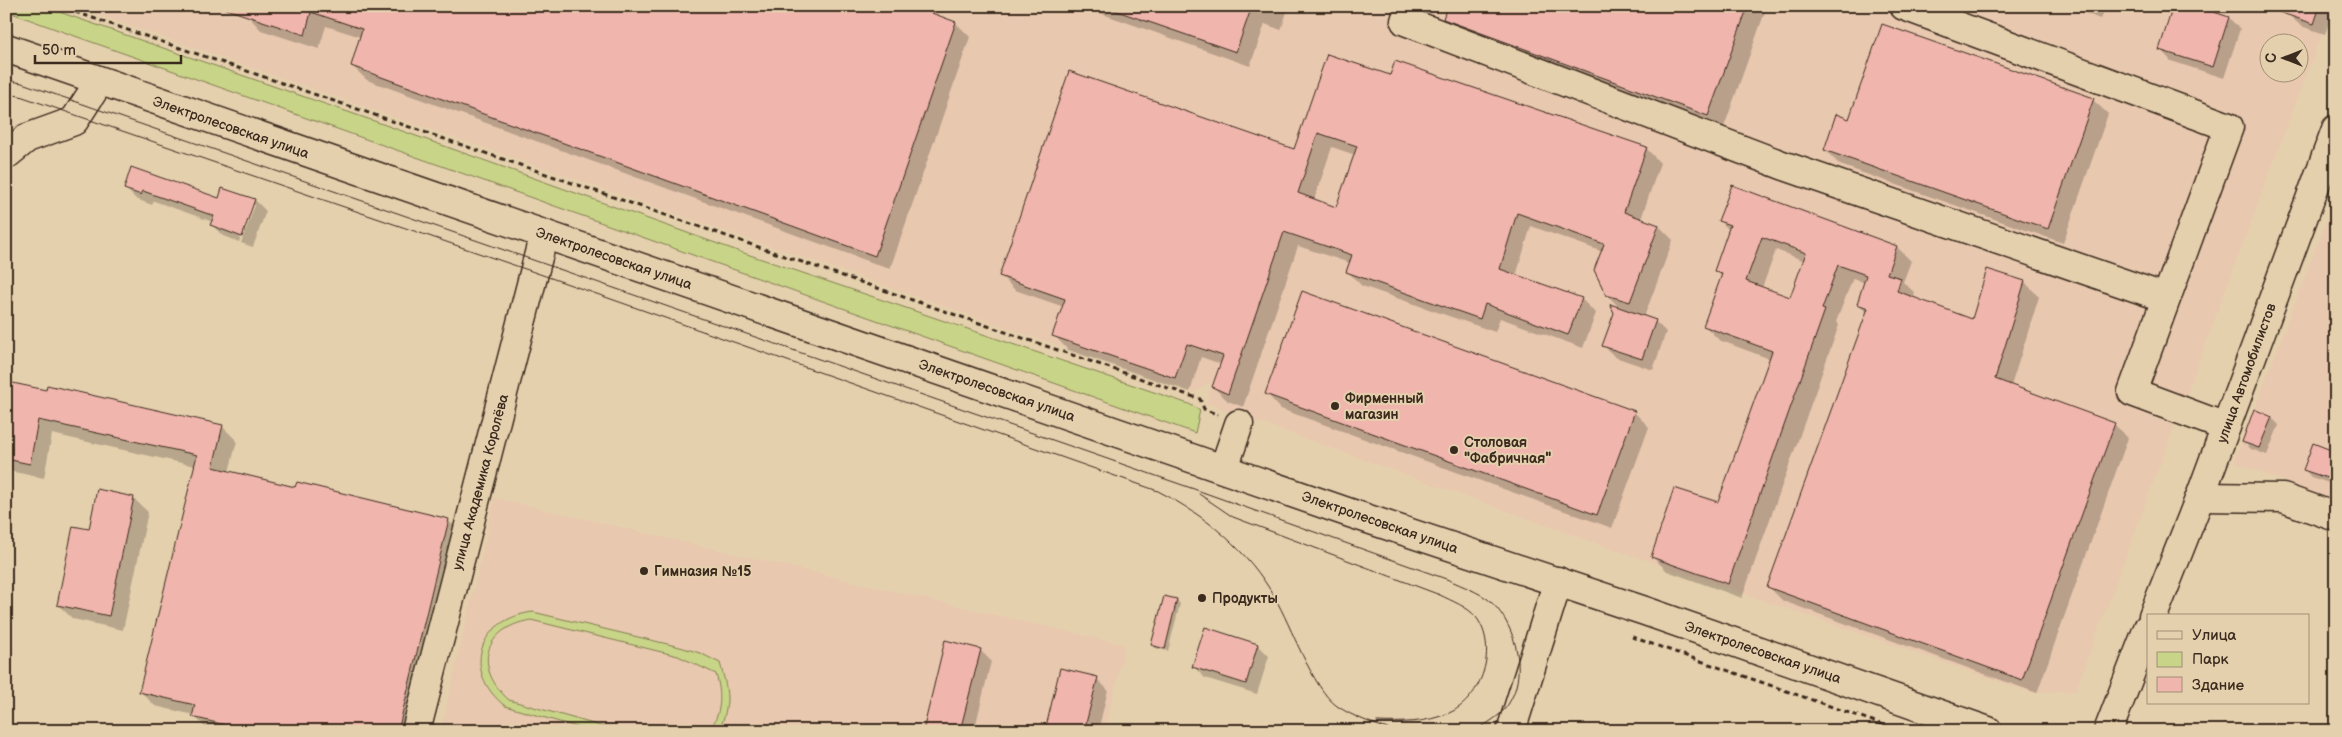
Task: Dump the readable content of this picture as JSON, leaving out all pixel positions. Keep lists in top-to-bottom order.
{
  "streets": {
    "main road": ["Электролесовская улица", "улица Автомобилистов", "улица Академика Королёва"]
  },
  "crossings": [
    ["Электролесовская улица", "улица Академика Королёва"]
  ],
  "places": [
    "Фирменный магазин",
    "Столовая \"Фабричная\"",
    "Гимназия №15",
    "Продукты"
  ],
  "legend": ["Улица", "Парк", "Здание"],
  "scale_bar": "50 m",
  "north": "left"
}
